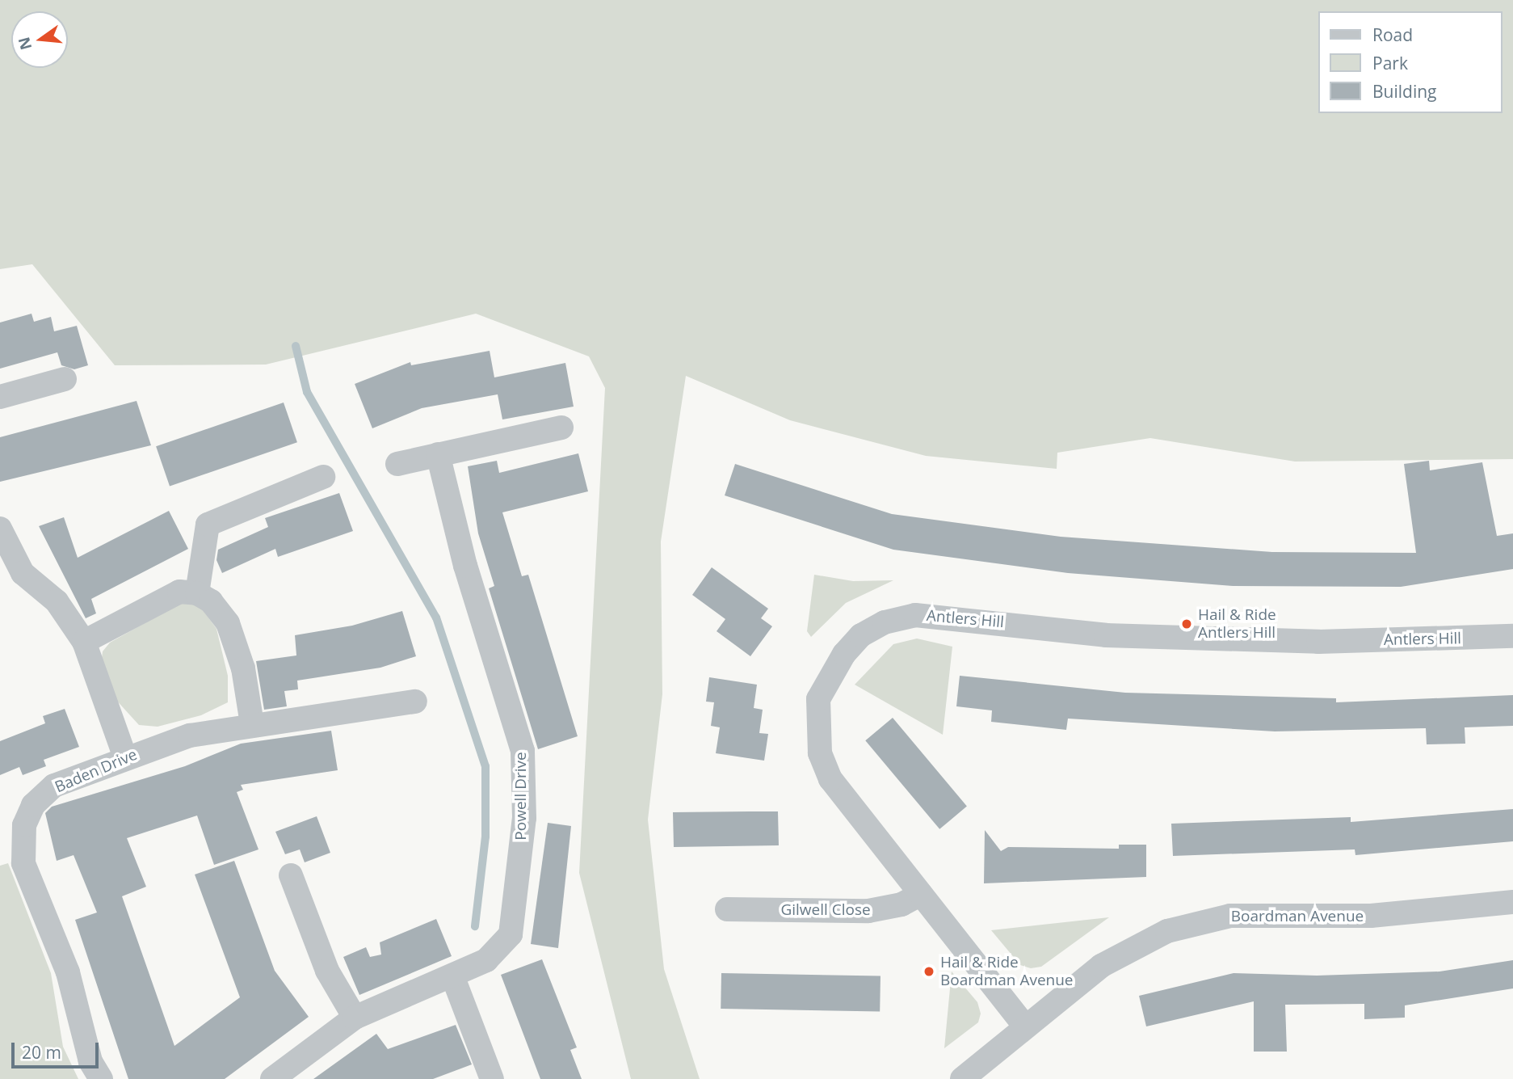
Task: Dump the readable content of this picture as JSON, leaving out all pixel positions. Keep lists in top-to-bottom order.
{
  "streets": {
    "street": [
      "Antlers Hill",
      "Baden Drive",
      "Powell Drive",
      "Gilwell Close",
      "Boardman Avenue"
    ]
  },
  "crossings": [
    ["Antlers Hill", "Gilwell Close"],
    ["Antlers Hill", "Boardman Avenue"]
  ],
  "places": ["Hail & Ride Antlers Hill", "Hail & Ride Boardman Avenue"],
  "legend": ["Road", "Park", "Building"],
  "scale_bar": "20 m",
  "north": "left"
}
